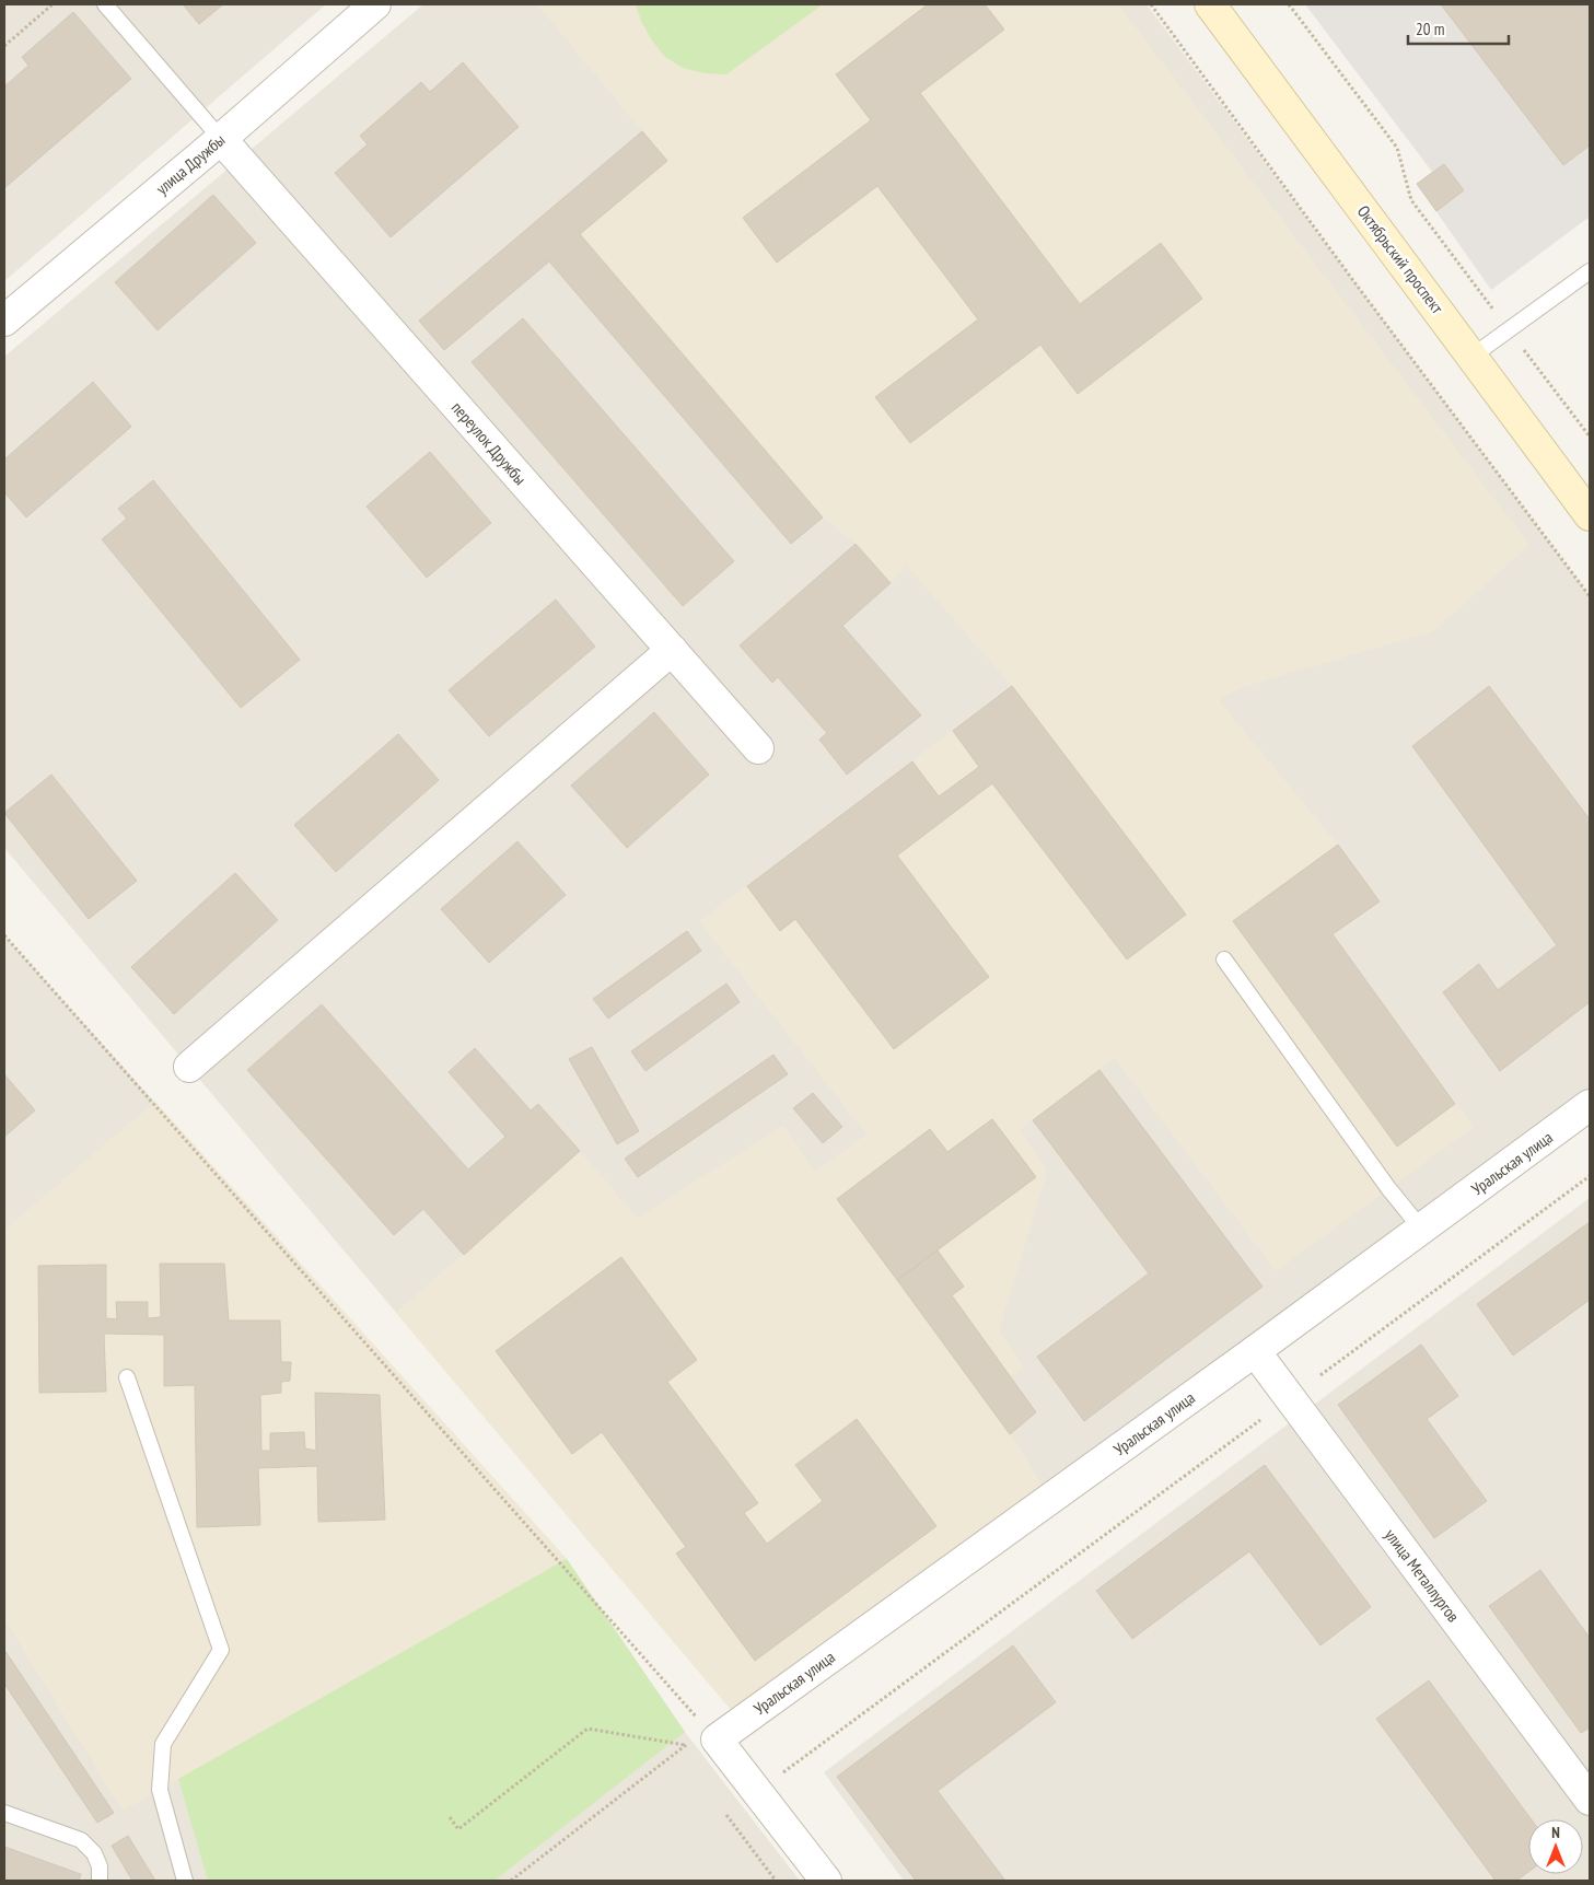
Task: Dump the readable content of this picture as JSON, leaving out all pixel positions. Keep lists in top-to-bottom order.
{
  "streets": {
    "main road": ["Октябрьский проспект"],
    "street": [
      "улица Дружбы",
      "переулок Дружбы",
      "Уральская улица",
      "улица Металлургов"
    ]
  },
  "crossings": [
    ["улица Дружбы", "переулок Дружбы"],
    ["Уральская улица", "улица Металлургов"]
  ],
  "scale_bar": "20 m",
  "north": "top"
}
